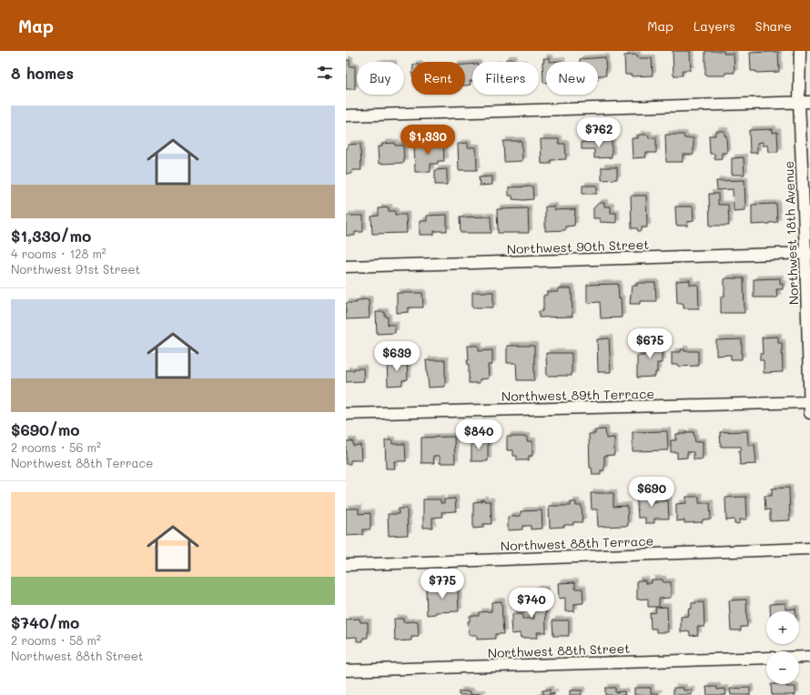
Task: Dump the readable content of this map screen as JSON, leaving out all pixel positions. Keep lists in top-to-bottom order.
{
  "streets": {
    "street": [
      "Northwest 18th Avenue",
      "Northwest 90th Street",
      "Northwest 89th Terrace",
      "Northwest 88th Terrace",
      "Northwest 88th Street"
    ]
  },
  "crossings": [
    ["Northwest 18th Avenue", "Northwest 90th Street"],
    ["Northwest 18th Avenue", "Northwest 89th Terrace"]
  ],
  "page": {
    "header": "Map",
    "nav": ["Map", "Layers", "Share"],
    "heading": "8 homes",
    "chip": [
      "Buy",
      "Rent",
      "Filters",
      "New"
    ],
    "list": [
      {
        "name": "$1,330/mo",
        "note": "4 rooms · 128 m² · Northwest 91st Street"
      },
      {
        "name": "$690/mo",
        "note": "2 rooms · 56 m² · Northwest 88th Terrace"
      },
      {
        "name": "$740/mo",
        "note": "2 rooms · 58 m² · Northwest 88th Street"
      }
    ],
    "price": [
      "$762",
      "$1,330",
      "$675",
      "$639",
      "$840",
      "$690",
      "$775",
      "$740"
    ],
    "map_buttons": ["+", "−"]
  }
}
